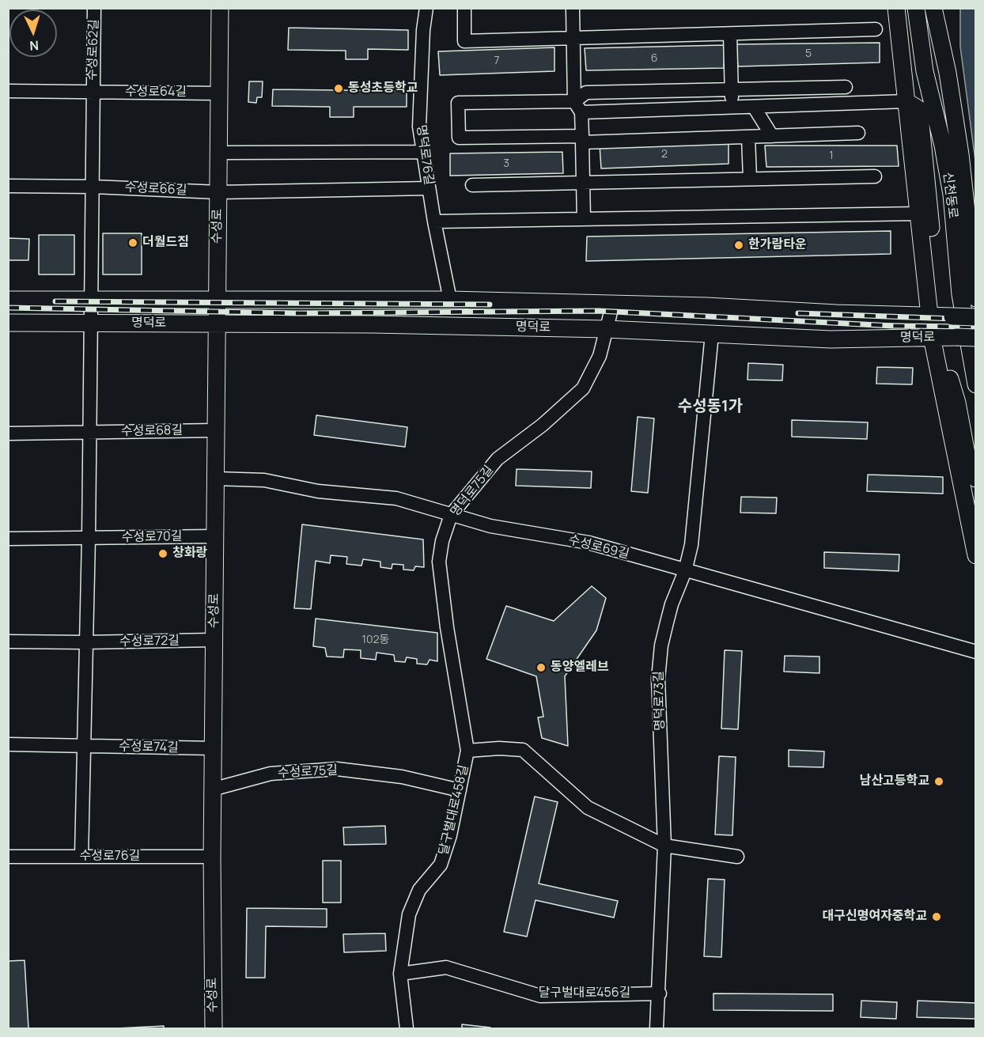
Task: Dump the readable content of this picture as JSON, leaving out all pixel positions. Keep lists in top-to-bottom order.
{
  "streets": {
    "main road": ["신천동로", "수성로", "명덕로"],
    "street": [
      "수성로62길",
      "수성로64길",
      "명덕로76길",
      "수성로66길",
      "수성로68길",
      "명덕로75길",
      "수성로70길",
      "수성로69길",
      "수성로72길",
      "명덕로73길",
      "수성로74길",
      "수성로75길",
      "달구벌대로458길",
      "수성로76길",
      "달구벌대로456길"
    ]
  },
  "crossings": [
    ["수성로62길", "수성로64길"],
    ["수성로64길", "수성로"],
    ["명덕로76길", "수성로"],
    ["명덕로76길", "명덕로"],
    ["수성로66길", "수성로"],
    ["수성로", "명덕로"],
    ["수성로", "수성로68길"],
    ["수성로", "수성로70길"],
    ["수성로", "수성로69길"],
    ["수성로", "수성로72길"],
    ["수성로", "수성로74길"],
    ["수성로", "수성로75길"],
    ["수성로", "수성로76길"],
    ["명덕로", "명덕로75길"],
    ["명덕로", "명덕로73길"],
    ["명덕로75길", "수성로69길"],
    ["명덕로75길", "달구벌대로458길"],
    ["수성로69길", "명덕로73길"],
    ["수성로75길", "달구벌대로458길"],
    ["달구벌대로458길", "달구벌대로456길"]
  ],
  "districts": ["수성동1가"],
  "places": [
    "동성초등학교",
    "더월드짐",
    "한가람타운",
    "창화랑",
    "동양엘레브",
    "남산고등학교",
    "대구신명여자중학교"
  ],
  "house_numbers": [
    "5",
    "6",
    "7",
    "2",
    "1",
    "3",
    "102동"
  ],
  "north": "bottom"
}
